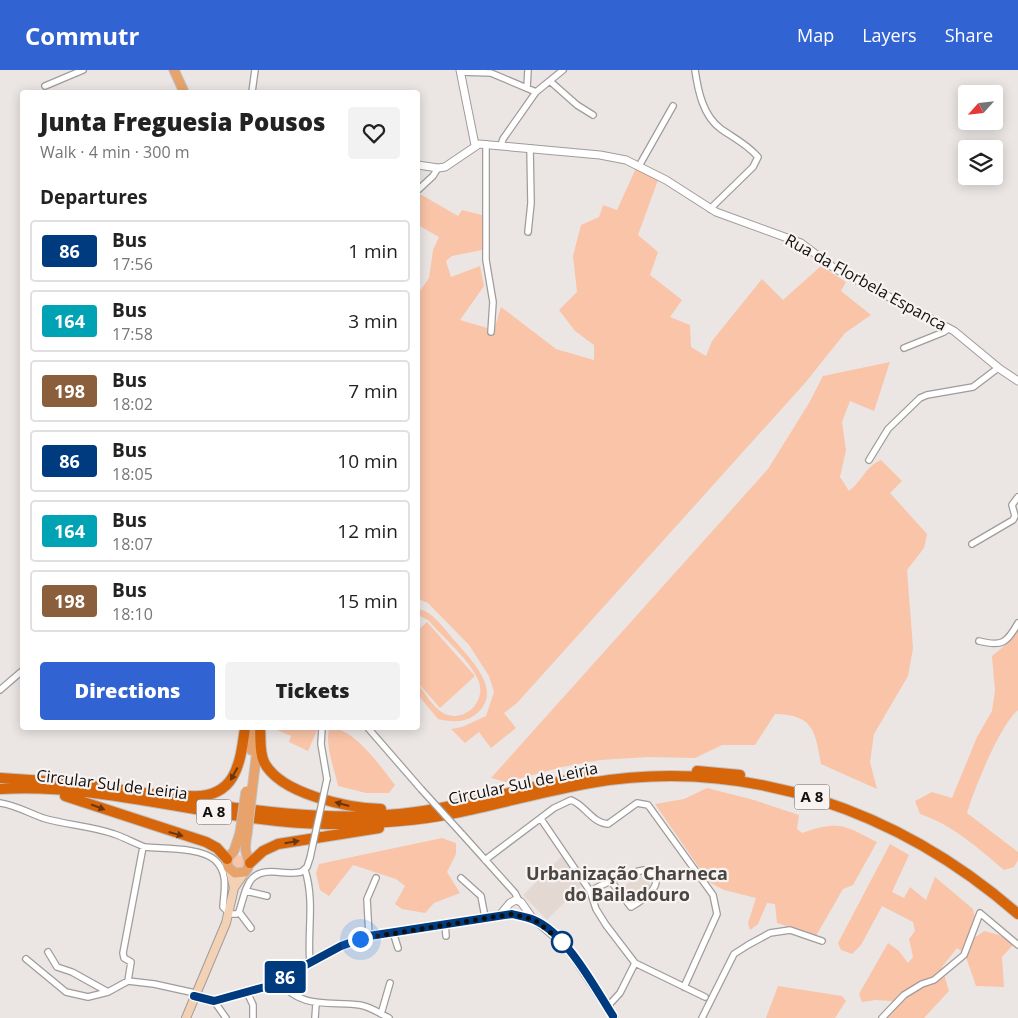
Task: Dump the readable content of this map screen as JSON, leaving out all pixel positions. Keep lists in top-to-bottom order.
{
  "streets": {
    "highway": ["Circular Sul de Leiria", "A 8"],
    "street": ["Rua da Florbela Espanca"]
  },
  "crossings": [
    ["Circular Sul de Leiria", "A 8"]
  ],
  "districts": ["Urbanização Charneca do Bailadouro"],
  "lines": ["bus line 86"],
  "north": "bottom left",
  "page": {
    "header": "Commutr",
    "nav": ["Map", "Layers", "Share"],
    "on_map": "86",
    "heading": [
      ["Junta Freguesia Pousos", "Walk · 4 min · 300 m"],
      "Departures"
    ],
    "list": [
      {
        "mark": "86",
        "name": "Bus",
        "note": "17:56",
        "value": "1 min"
      },
      {
        "mark": "164",
        "name": "Bus",
        "note": "17:58",
        "value": "3 min"
      },
      {
        "mark": "198",
        "name": "Bus",
        "note": "18:02",
        "value": "7 min"
      },
      {
        "mark": "86",
        "name": "Bus",
        "note": "18:05",
        "value": "10 min"
      },
      {
        "mark": "164",
        "name": "Bus",
        "note": "18:07",
        "value": "12 min"
      },
      {
        "mark": "198",
        "name": "Bus",
        "note": "18:10",
        "value": "15 min"
      }
    ],
    "buttons": ["Directions", "Tickets"]
  }
}
